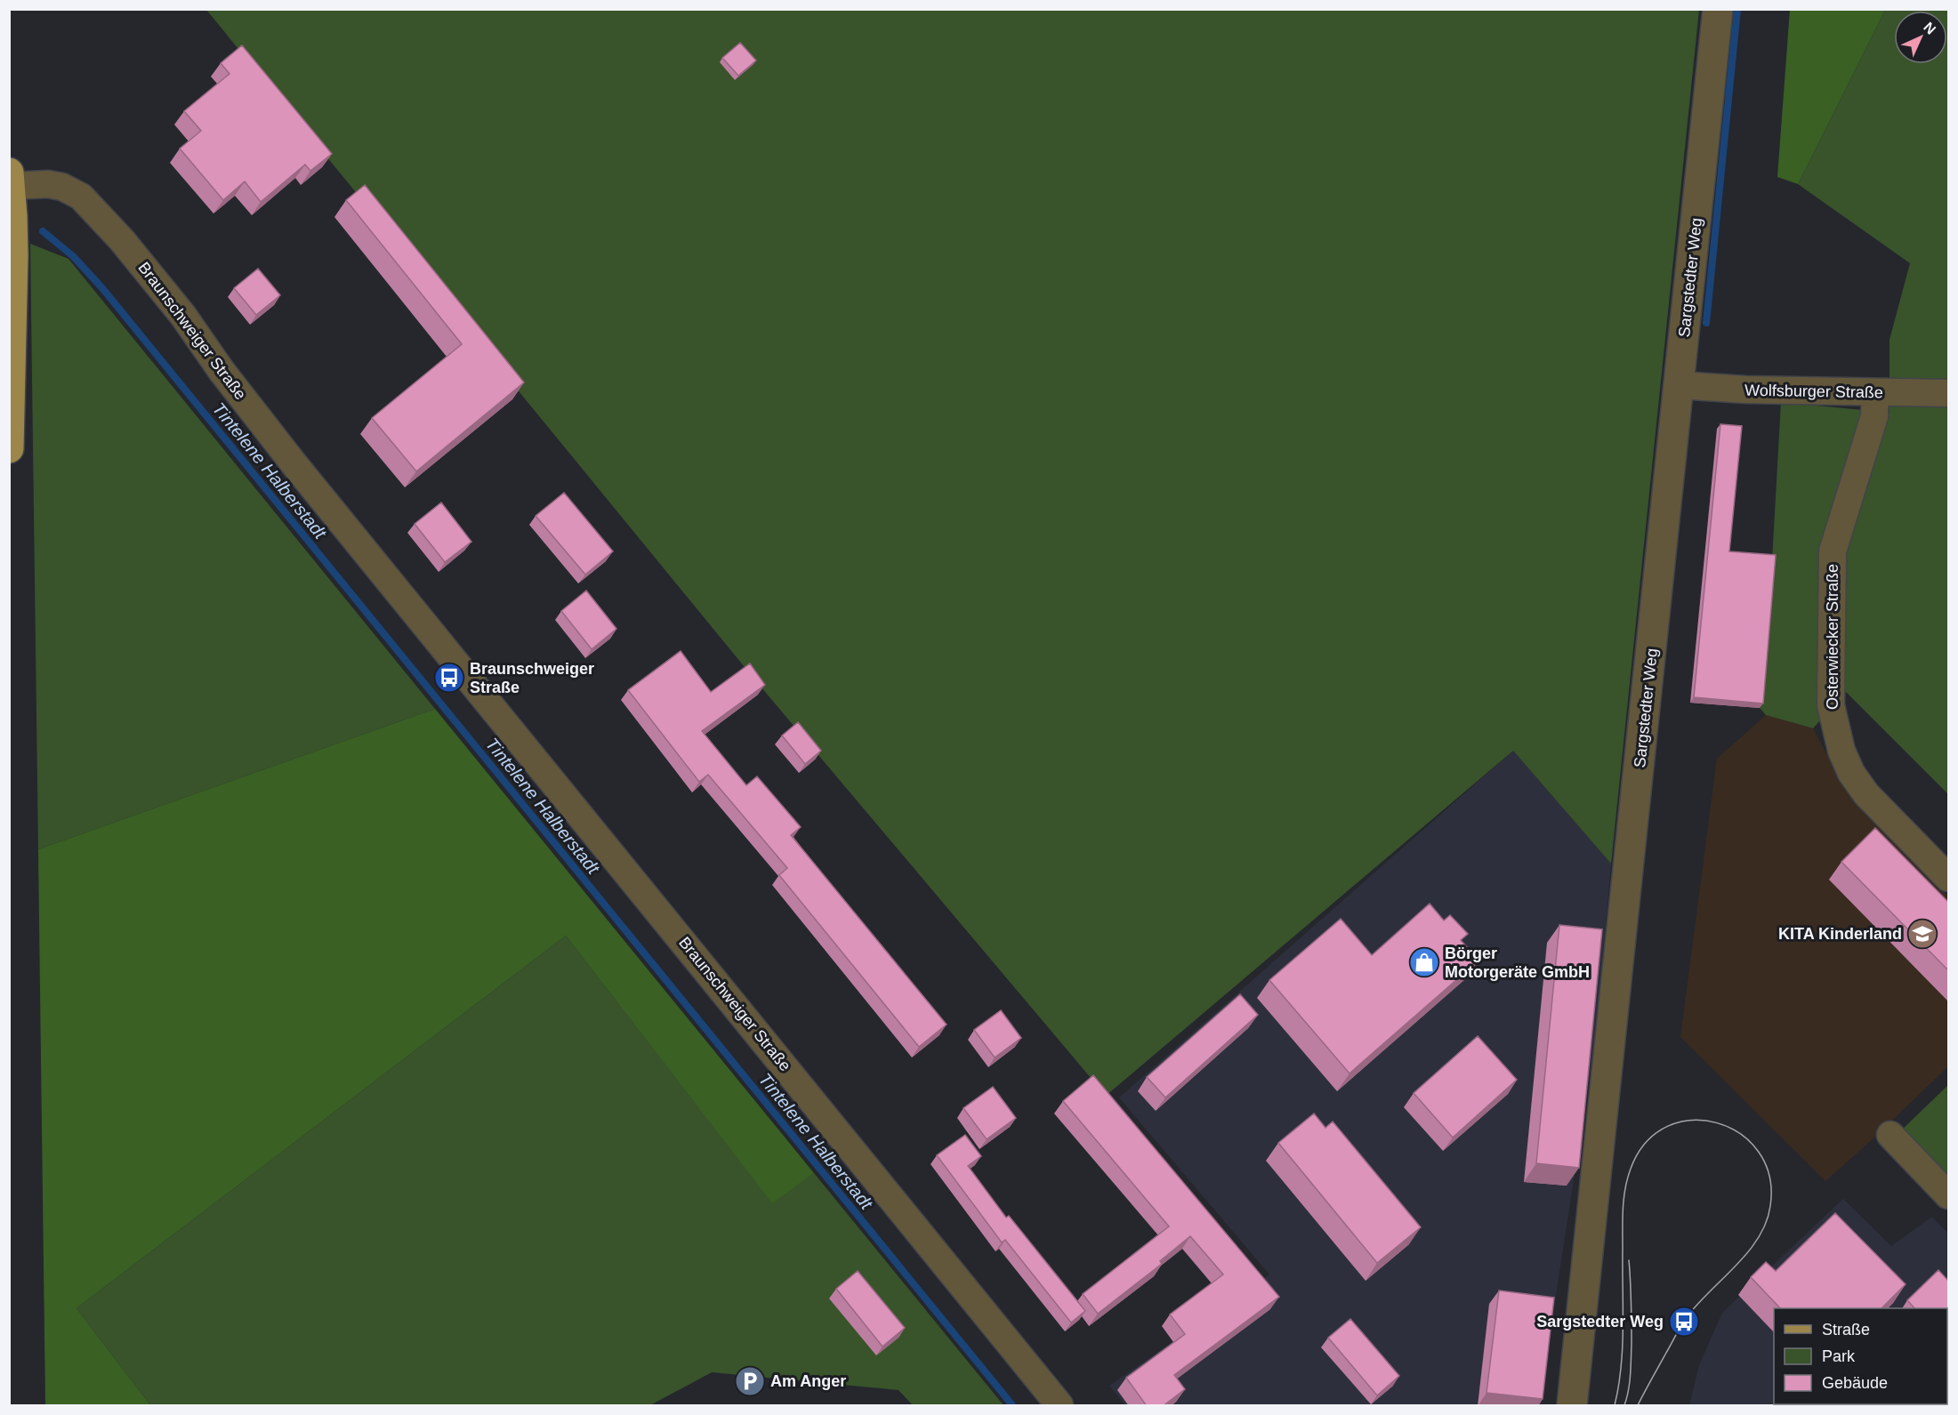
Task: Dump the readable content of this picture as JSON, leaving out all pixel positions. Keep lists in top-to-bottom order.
{
  "streets": {
    "street": [
      "Sargstedter Weg",
      "Braunschweiger Straße",
      "Wolfsburger Straße",
      "Osterwiecker Straße"
    ]
  },
  "crossings": [
    ["Sargstedter Weg", "Wolfsburger Straße"],
    ["Wolfsburger Straße", "Osterwiecker Straße"]
  ],
  "water": ["Tintelene Halberstadt"],
  "places": {
    "bus stop": ["Braunschweiger Straße", "Sargstedter Weg"],
    "school or university": ["KITA Kinderland"],
    "shop": ["Börger Motorgeräte GmbH"],
    "parking": ["Am Anger"]
  },
  "legend": ["Straße", "Park", "Gebäude"],
  "north": "top right"
}
